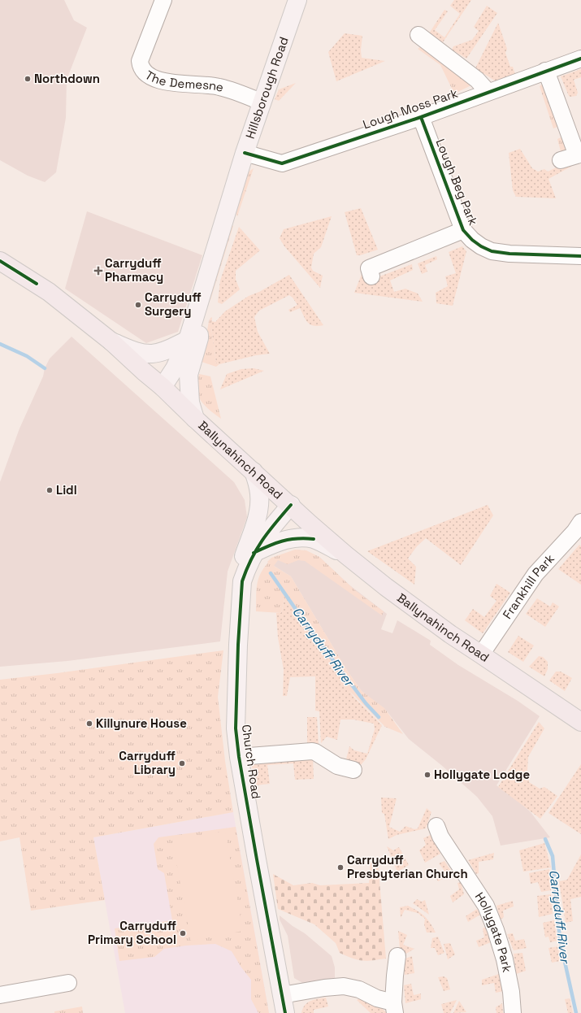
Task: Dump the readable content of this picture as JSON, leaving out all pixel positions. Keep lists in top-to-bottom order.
{
  "streets": {
    "highway": ["Ballynahinch Road"],
    "main road": ["Hillsborough Road", "Church Road"],
    "street": [
      "The Demesne",
      "Lough Moss Park",
      "Lough Beg Park",
      "Frankhill Park",
      "Hollygate Park"
    ]
  },
  "crossings": [
    ["The Demesne", "Hillsborough Road"],
    ["Hillsborough Road", "Lough Moss Park"],
    ["Hillsborough Road", "Ballynahinch Road"],
    ["Lough Moss Park", "Lough Beg Park"],
    ["Ballynahinch Road", "Frankhill Park"],
    ["Ballynahinch Road", "Church Road"]
  ],
  "water": ["Carryduff River"],
  "places": {
    "other": [
      "Northdown",
      "Carryduff Surgery",
      "Lidl",
      "Killynure House",
      "Carryduff Library",
      "Hollygate Lodge",
      "Carryduff Presbyterian Church",
      "Carryduff Primary School"
    ],
    "health": ["Carryduff Pharmacy"]
  }
}
